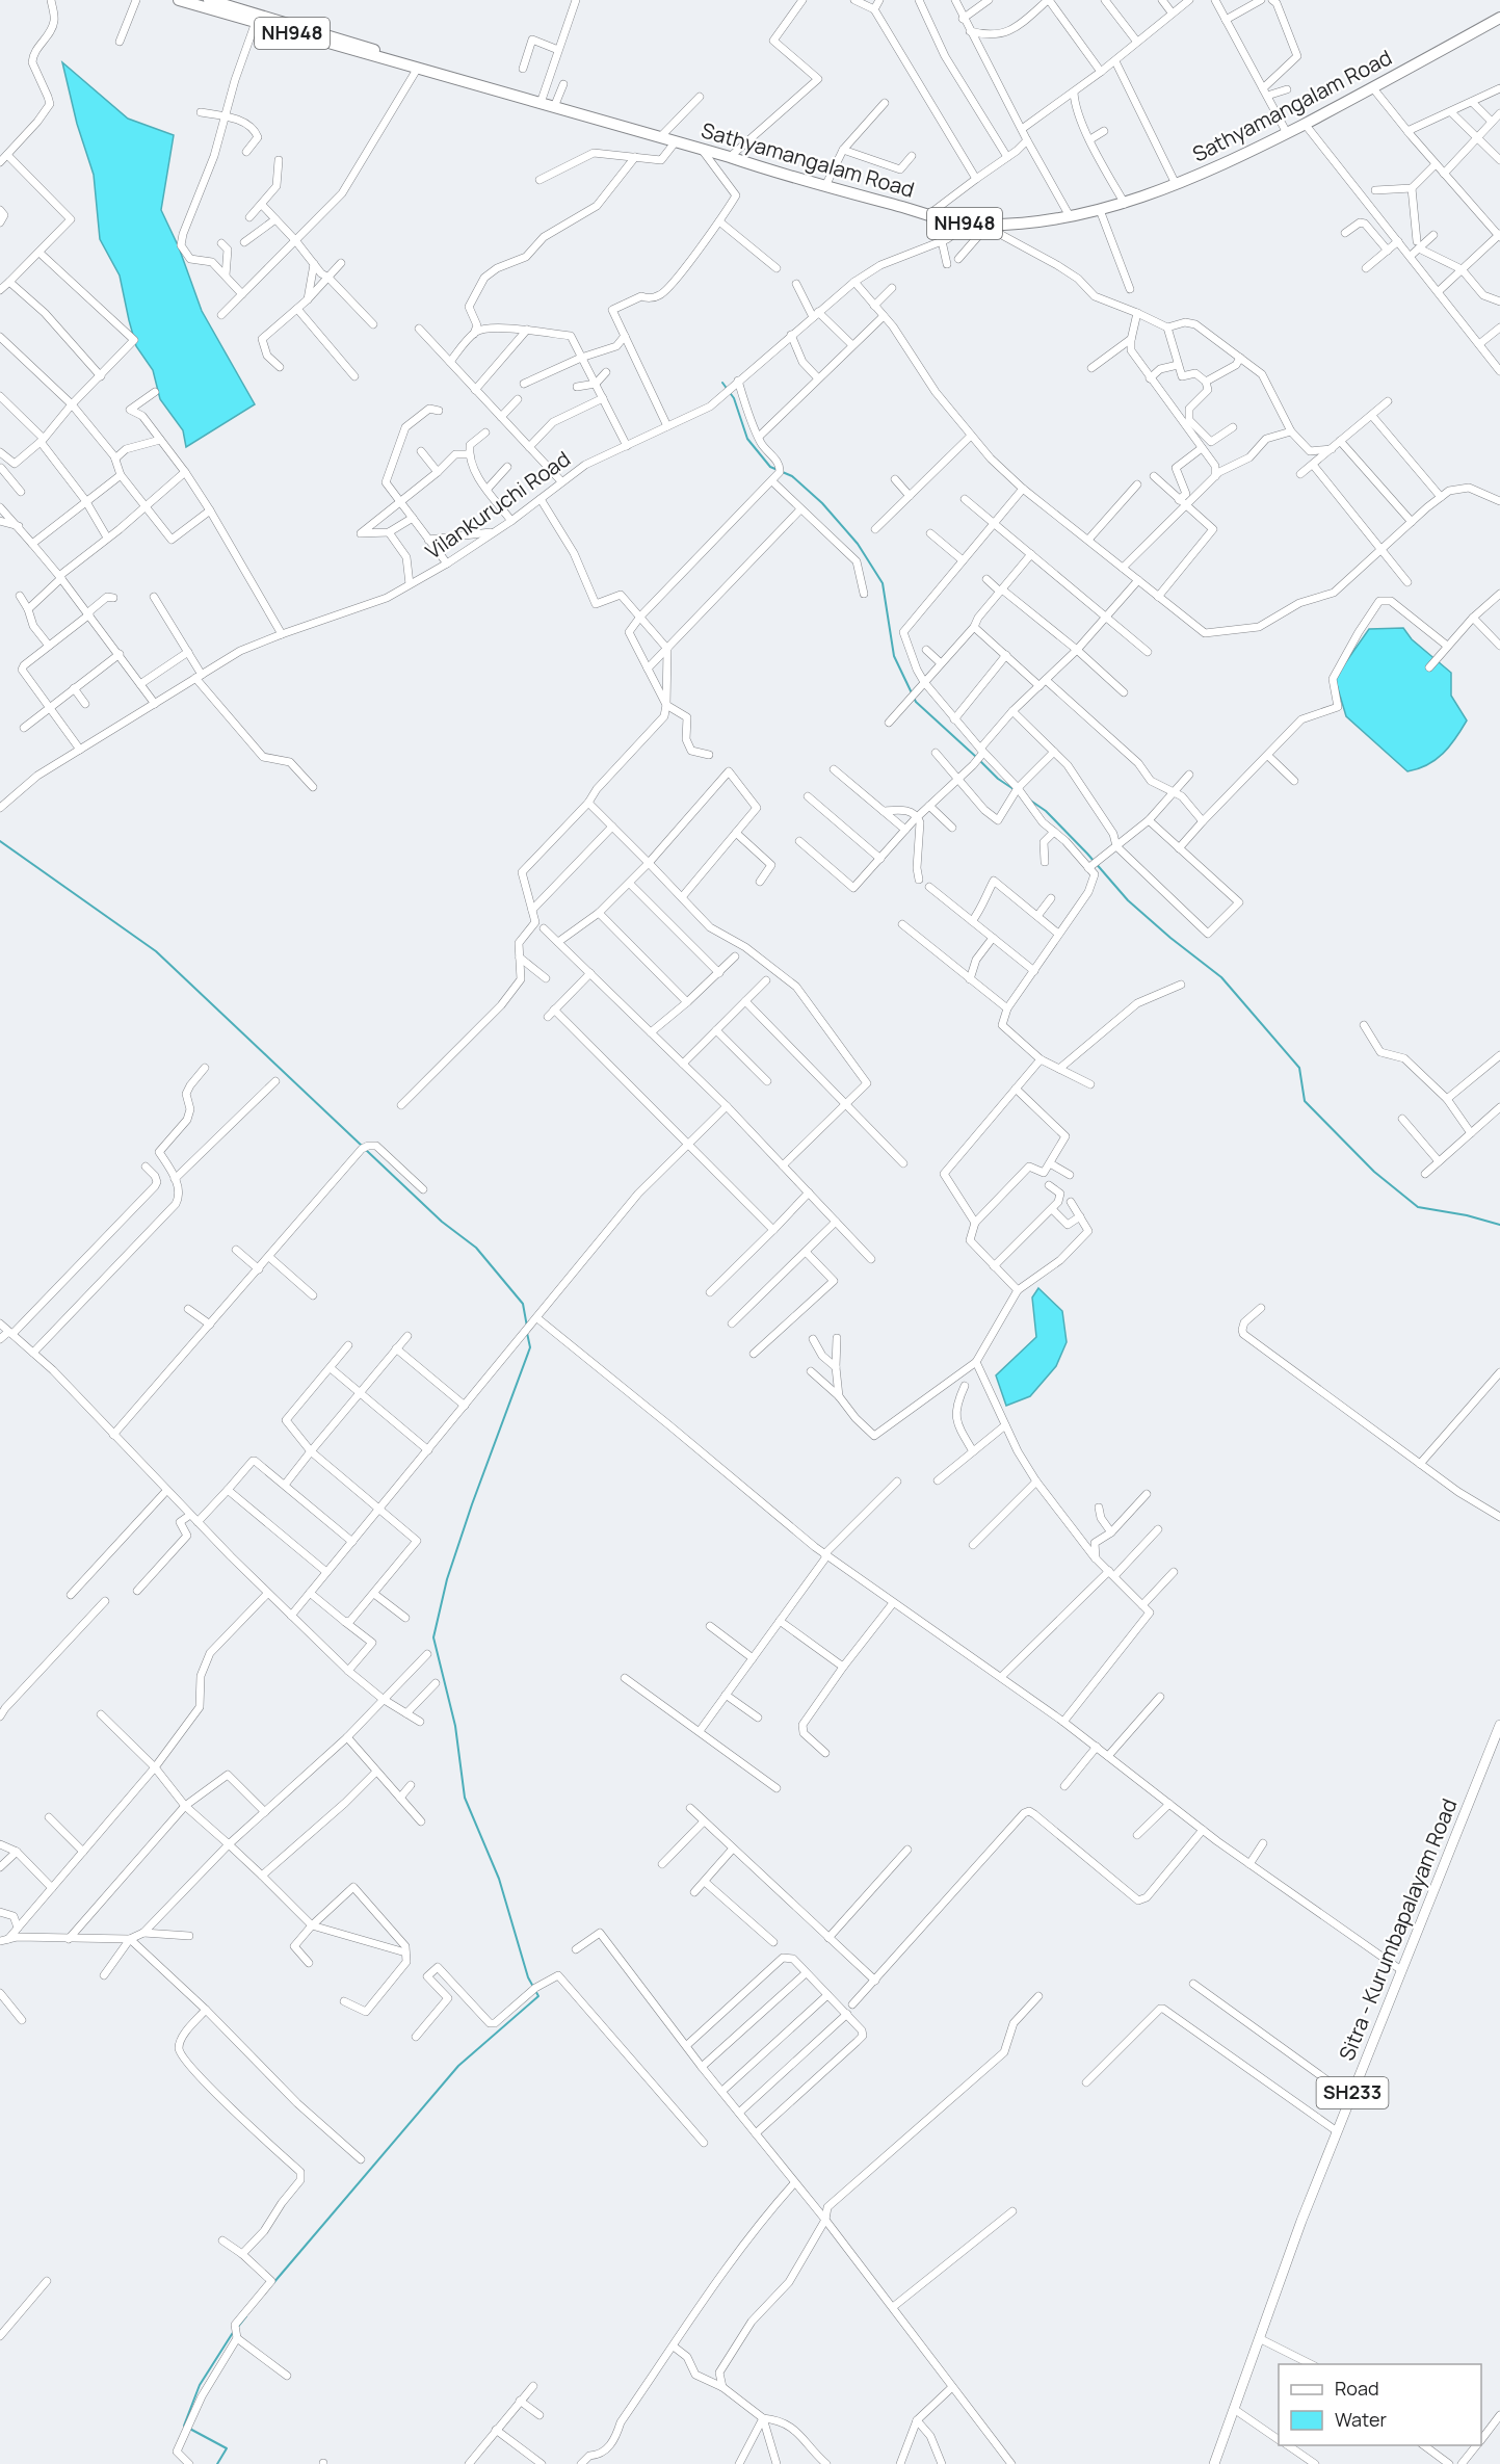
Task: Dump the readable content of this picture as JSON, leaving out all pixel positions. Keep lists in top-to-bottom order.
{
  "streets": {
    "highway": ["NH948", "Sathyamangalam Road"],
    "main road": ["Sitra - Kurumbapalayam Road", "SH233"],
    "street": ["Vilankuruchi Road"]
  },
  "crossings": [
    ["Sathyamangalam Road", "Vilankuruchi Road"]
  ],
  "legend": ["Road", "Water"]
}
